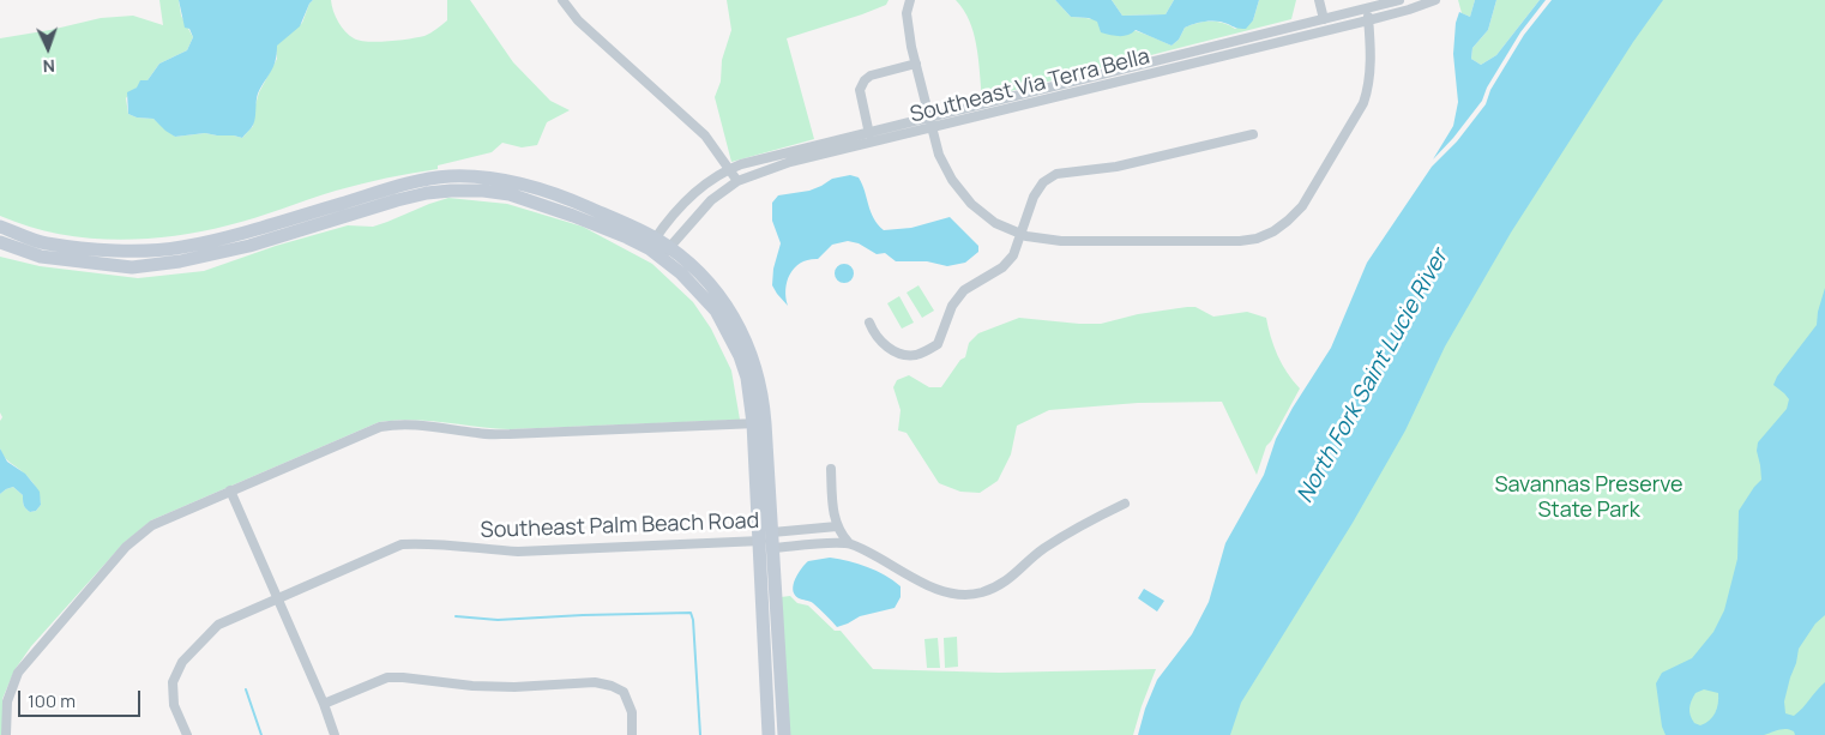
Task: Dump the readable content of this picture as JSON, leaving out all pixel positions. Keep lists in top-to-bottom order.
{
  "streets": {
    "street": ["Southeast Via Terra Bella", "Southeast Palm Beach Road"]
  },
  "water": ["North Fork Saint Lucie River"],
  "parks": ["Savannas Preserve State Park"],
  "scale_bar": "100 m",
  "north": "bottom"
}
